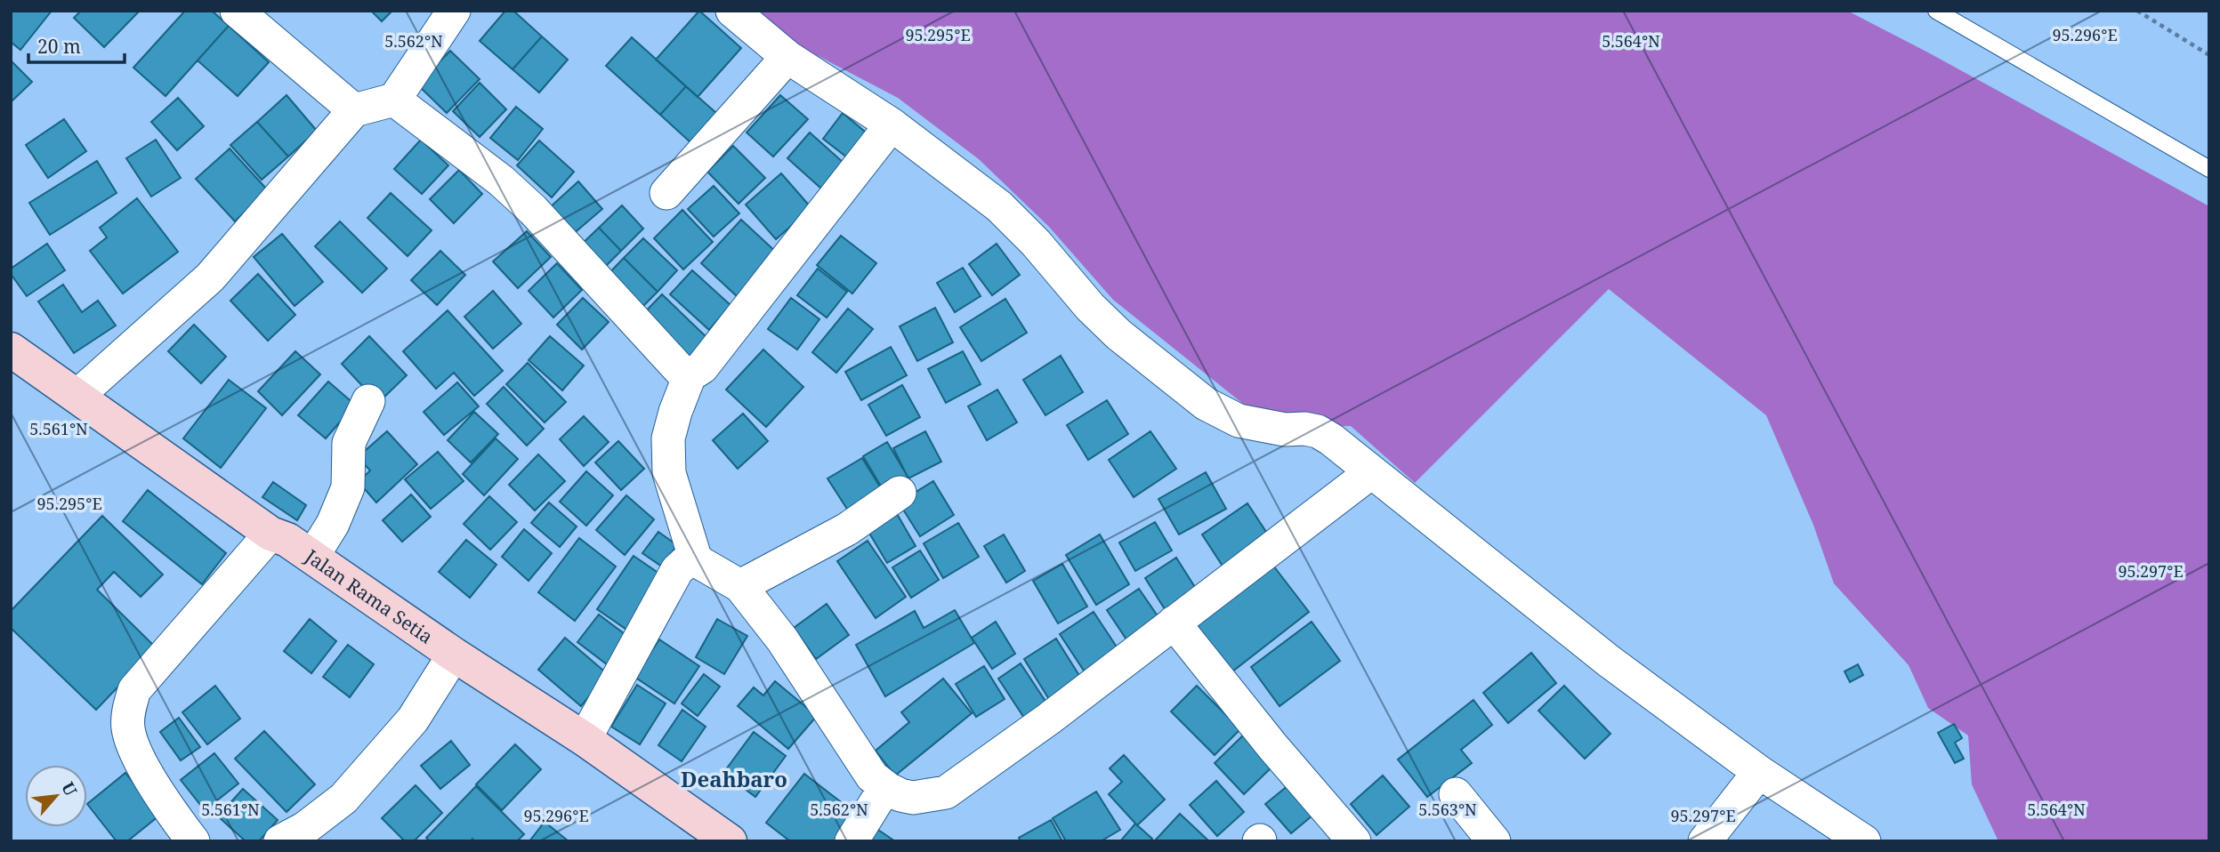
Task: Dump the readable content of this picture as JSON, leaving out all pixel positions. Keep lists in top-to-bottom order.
{
  "streets": {
    "street": ["Jalan Rama Setia"]
  },
  "districts": ["Deahbaro"],
  "scale_bar": "20 m",
  "north": "top right",
  "coordinates": [
    "95.295°E",
    "95.296°E",
    "5.562°N",
    "5.564°N",
    "5.561°N",
    "95.297°E",
    "5.563°N"
  ]
}
